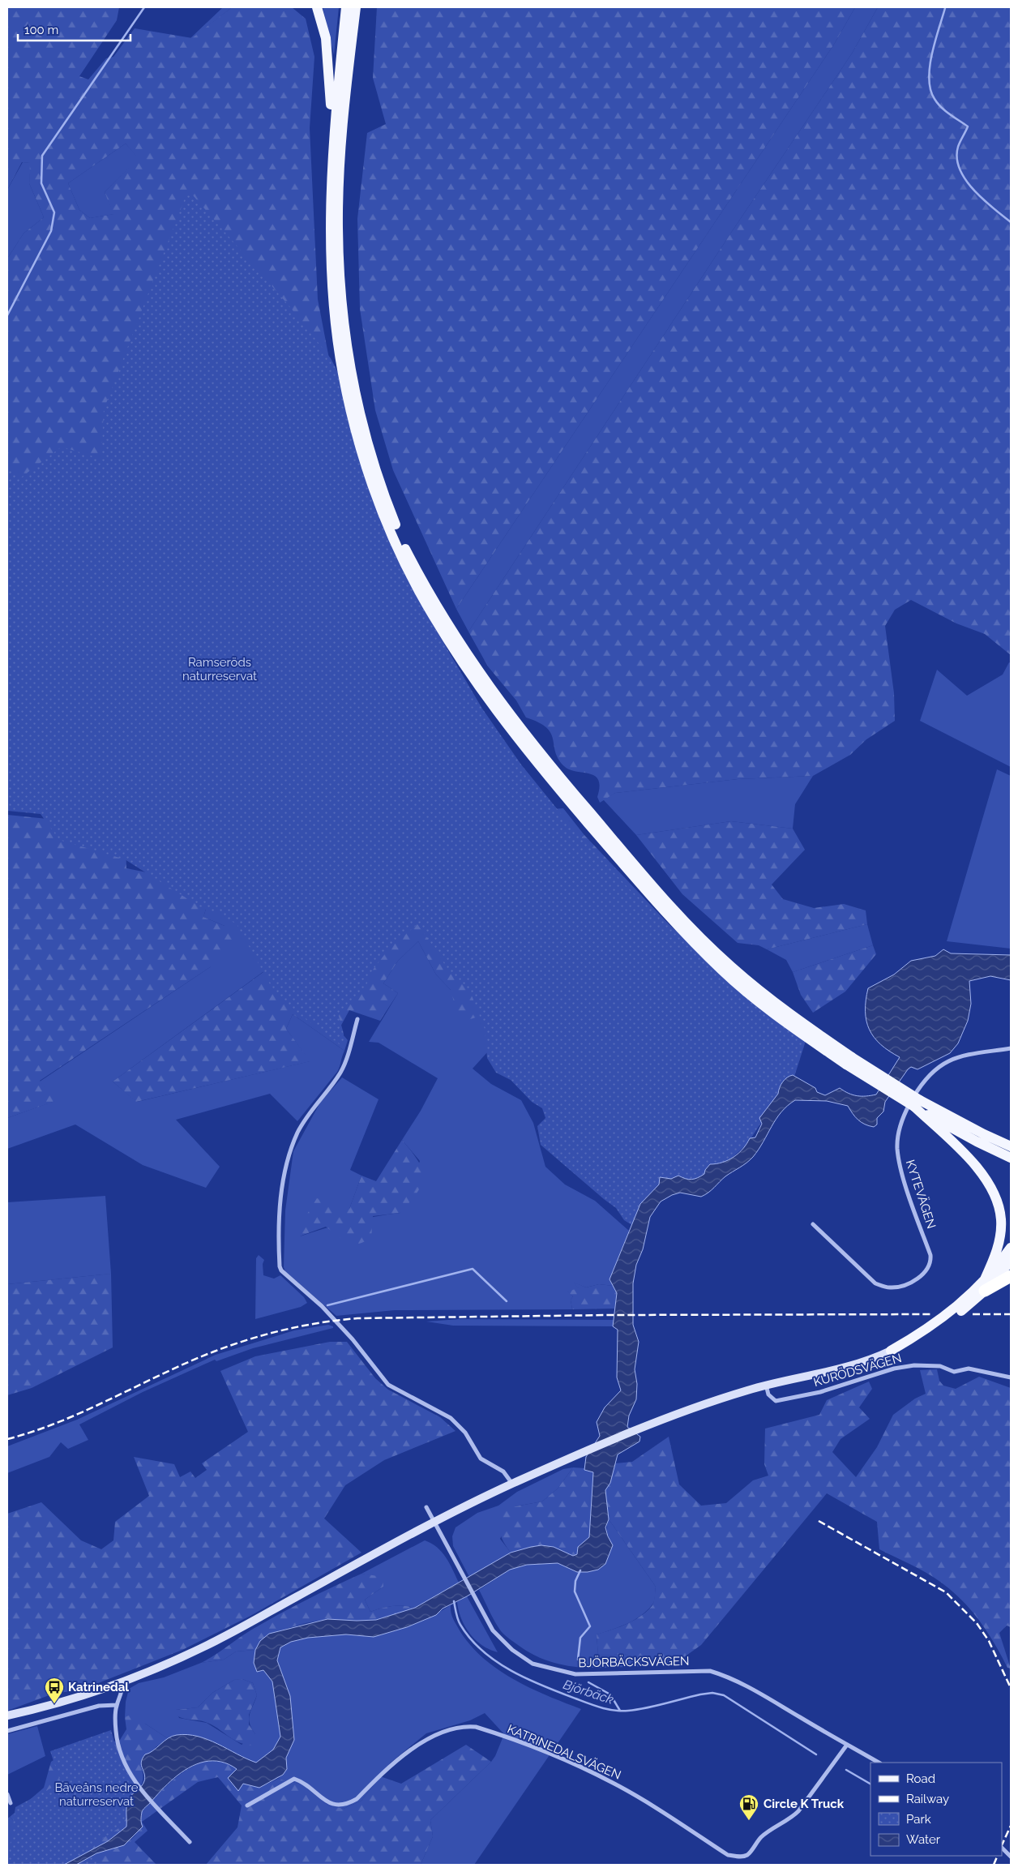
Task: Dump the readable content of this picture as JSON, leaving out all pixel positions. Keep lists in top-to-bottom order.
{
  "streets": {
    "street": [
      "KYTEVÄGEN",
      "KURÖDSVÄGEN",
      "BJÖRBÄCKSVÄGEN",
      "KATRINEDALSVÄGEN"
    ]
  },
  "crossings": [
    ["BJÖRBÄCKSVÄGEN", "KATRINEDALSVÄGEN"]
  ],
  "water": ["Björbäck"],
  "parks": ["Ramseröds naturreservat", "Bäveåns nedre naturreservat"],
  "places": {
    "bus stop": ["Katrinedal"],
    "fuel station": ["Circle K Truck"]
  },
  "legend": [
    "Road",
    "Railway",
    "Park",
    "Water"
  ],
  "scale_bar": "100 m"
}
